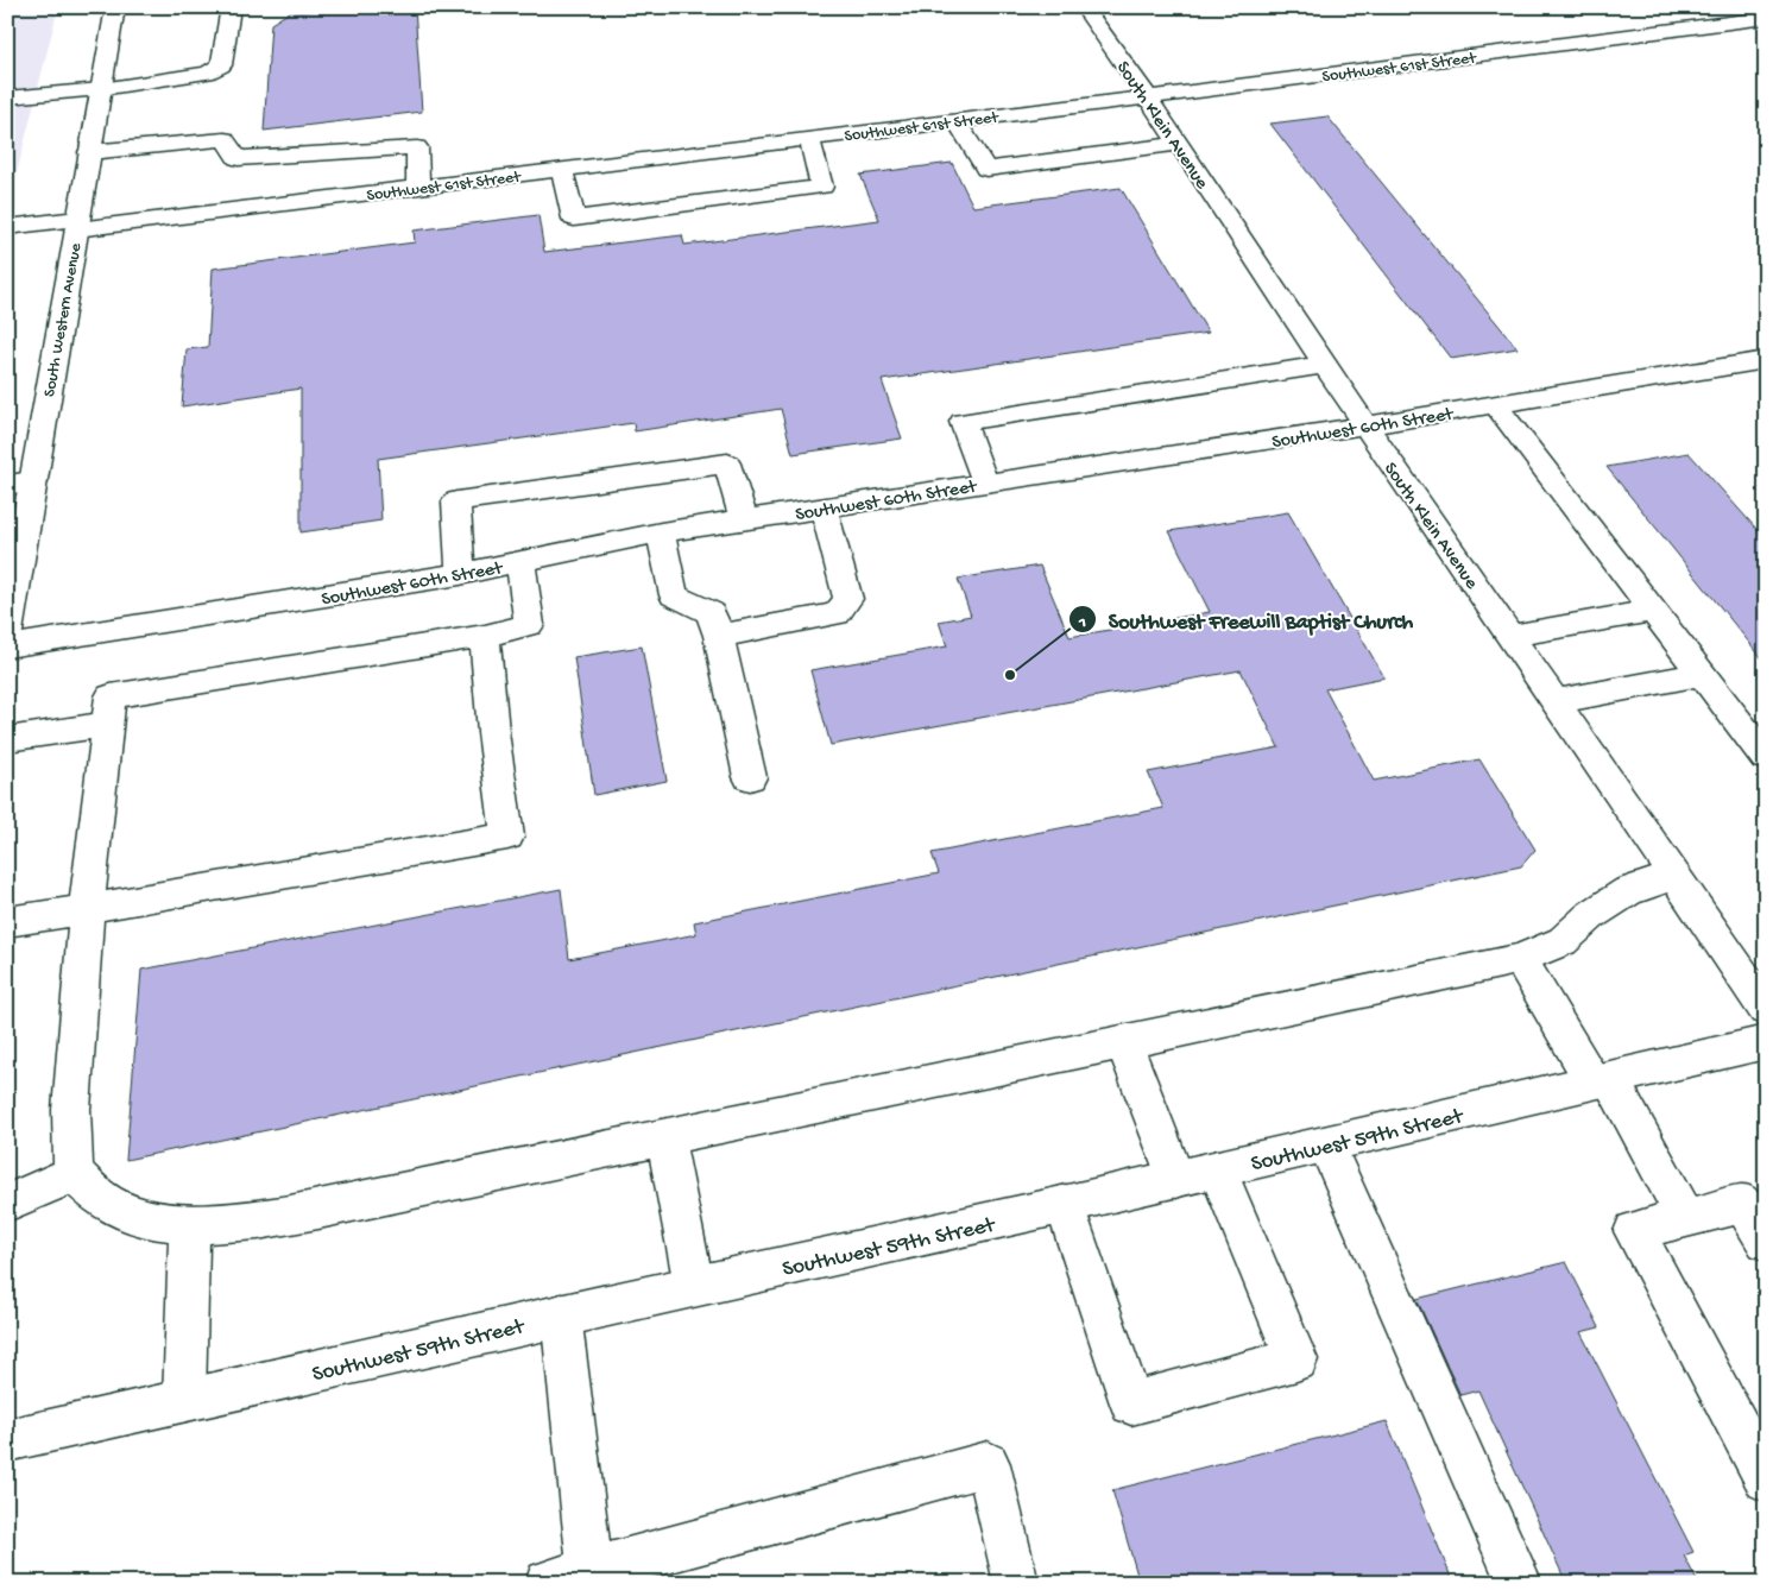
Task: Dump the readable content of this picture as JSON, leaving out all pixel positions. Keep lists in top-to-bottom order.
{
  "streets": {
    "street": [
      "Southwest 61st Street",
      "South Klein Avenue",
      "South Western Avenue",
      "Southwest 60th Street",
      "Southwest 59th Street"
    ]
  },
  "crossings": [
    ["Southwest 61st Street", "South Klein Avenue"],
    ["Southwest 61st Street", "South Western Avenue"],
    ["South Klein Avenue", "Southwest 60th Street"]
  ],
  "places": ["Southwest Freewill Baptist Church"]
}
